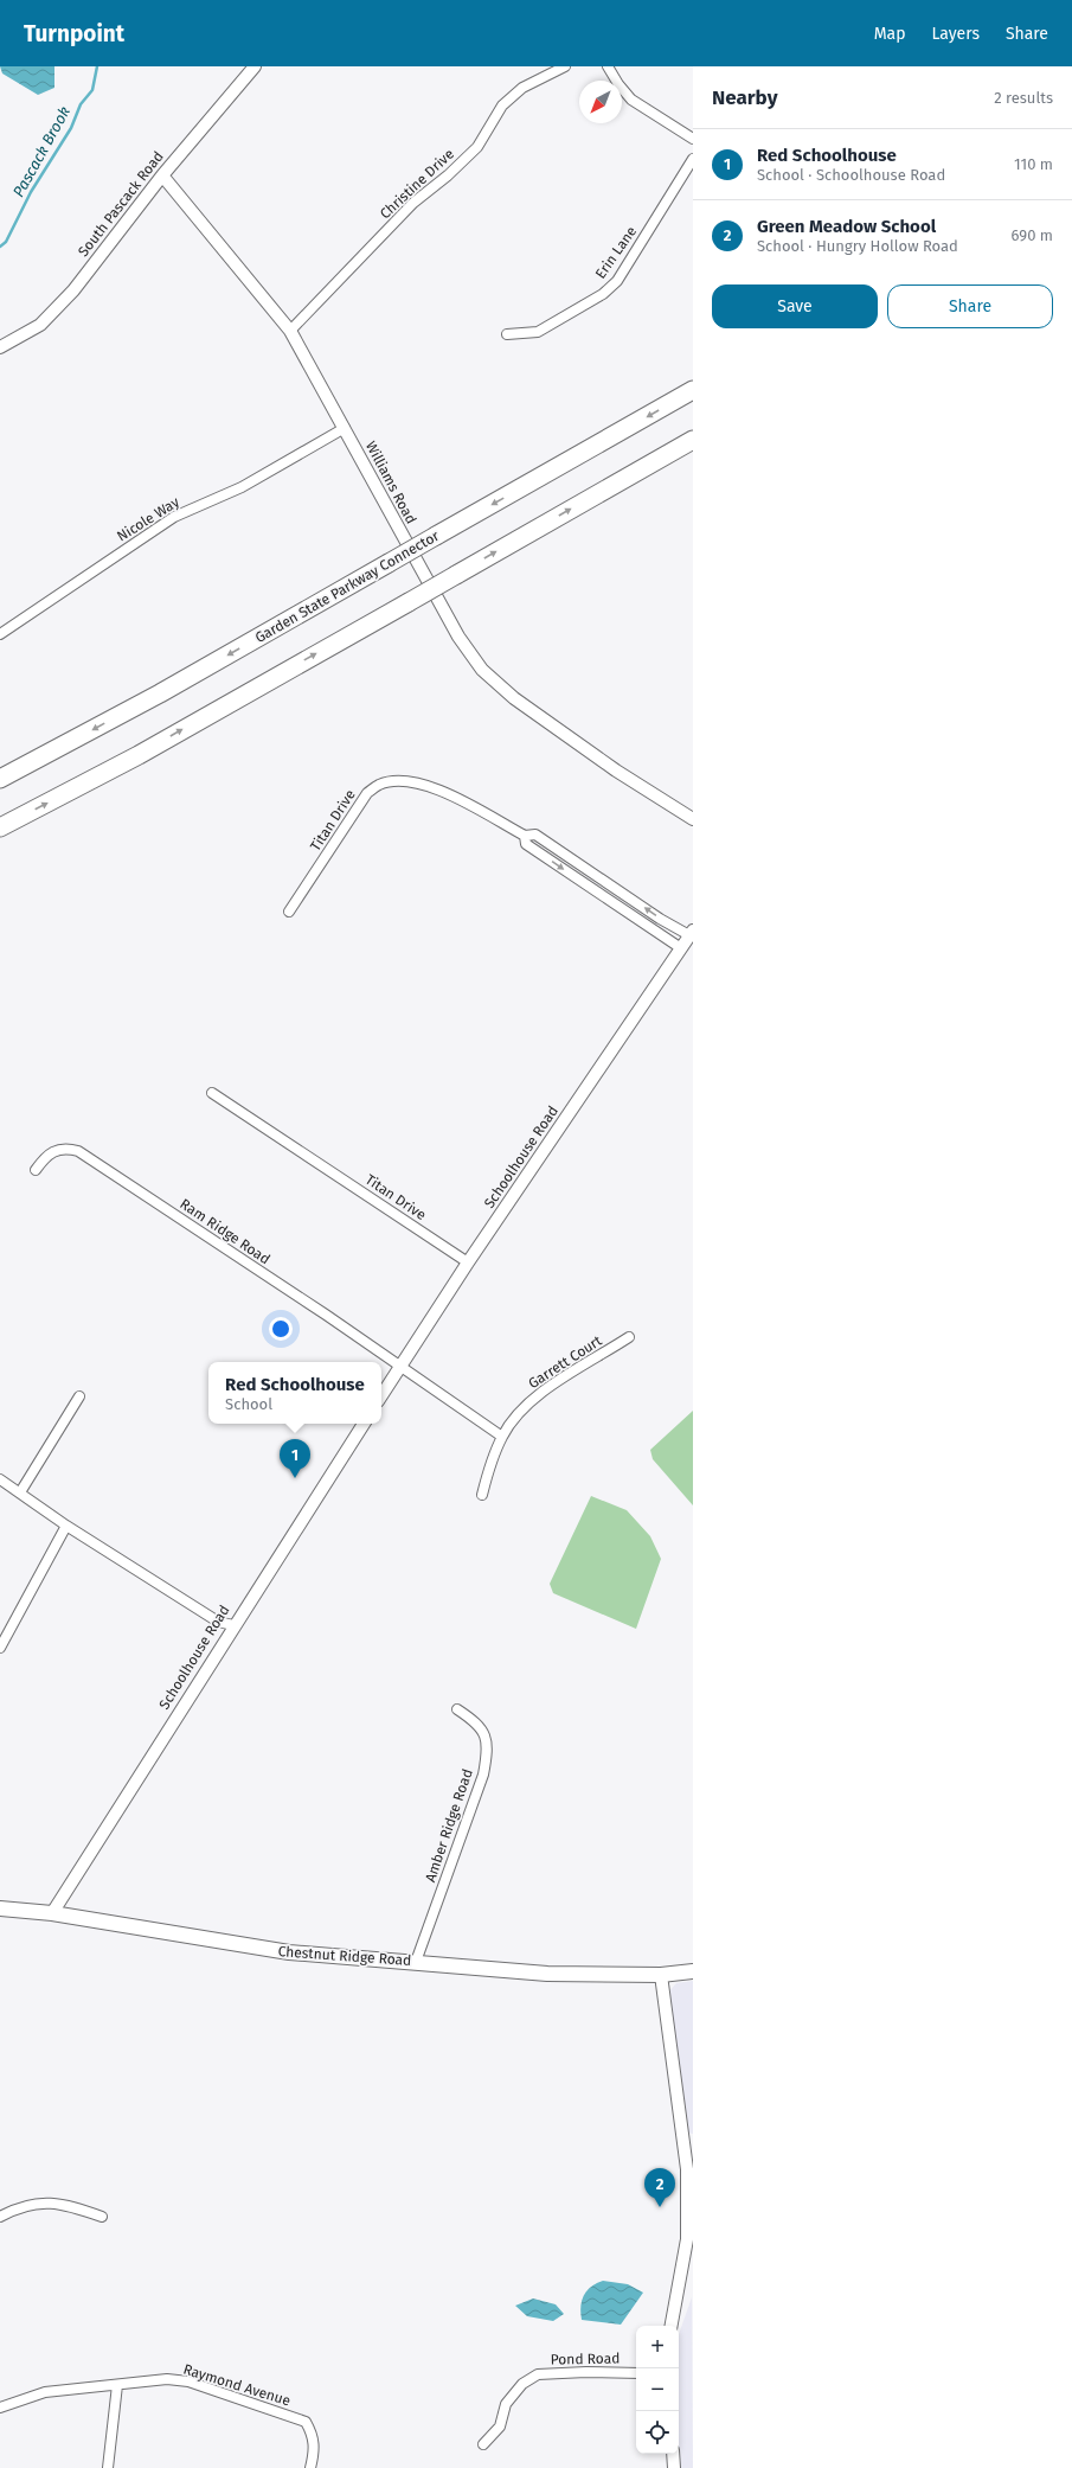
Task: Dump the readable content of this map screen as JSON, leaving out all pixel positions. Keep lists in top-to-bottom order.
{
  "streets": {
    "highway": ["Garden State Parkway Connector"],
    "main road": ["Chestnut Ridge Road"],
    "street": [
      "Christine Drive",
      "South Pascack Road",
      "Erin Lane",
      "Williams Road",
      "Nicole Way",
      "Titan Drive",
      "Schoolhouse Road",
      "Ram Ridge Road",
      "Garrett Court",
      "Amber Ridge Road",
      "Pond Road",
      "Raymond Avenue"
    ]
  },
  "crossings": [
    ["Christine Drive", "Williams Road"],
    ["South Pascack Road", "Williams Road"],
    ["Williams Road", "Nicole Way"],
    ["Titan Drive", "Schoolhouse Road"],
    ["Schoolhouse Road", "Ram Ridge Road"],
    ["Schoolhouse Road", "Chestnut Ridge Road"],
    ["Amber Ridge Road", "Chestnut Ridge Road"]
  ],
  "water": ["Pascack Brook"],
  "north": "bottom left",
  "page": {
    "header": "Turnpoint",
    "nav": ["Map", "Layers", "Share"],
    "heading": ["Nearby", "2 results"],
    "list": [
      {
        "mark": "1",
        "name": "Red Schoolhouse",
        "note": "School · Schoolhouse Road",
        "value": "110 m"
      },
      {
        "mark": "2",
        "name": "Green Meadow School",
        "note": "School · Hungry Hollow Road",
        "value": "690 m"
      }
    ],
    "buttons": ["Save", "Share"],
    "popup": ["Red Schoolhouse", "School"],
    "pins": ["1", "2"],
    "map_buttons": ["+", "−"]
  }
}
